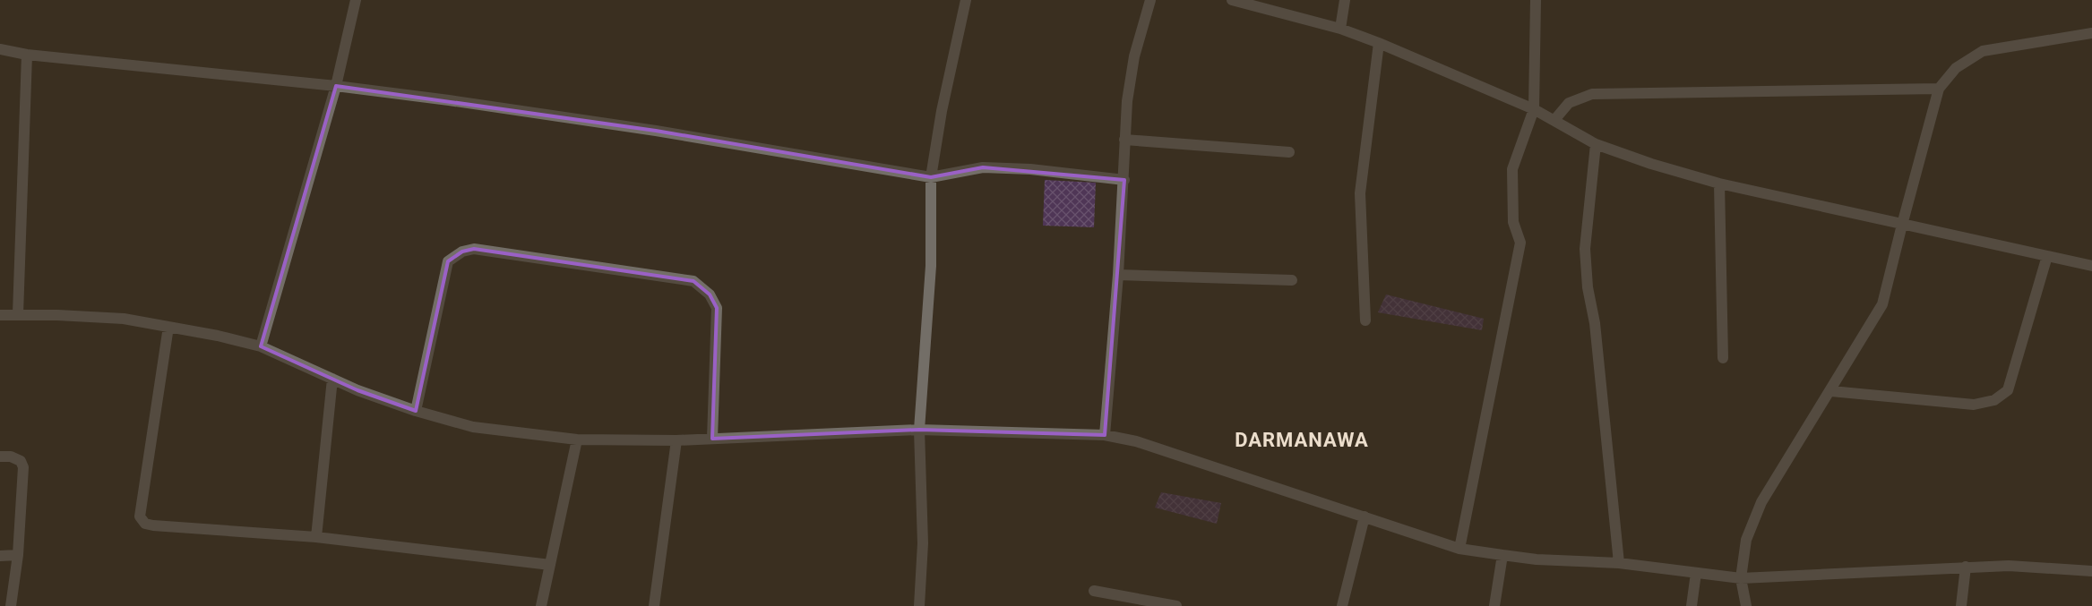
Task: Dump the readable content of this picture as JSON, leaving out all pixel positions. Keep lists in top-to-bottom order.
{
  "districts": ["DARMANAWA"]
}
